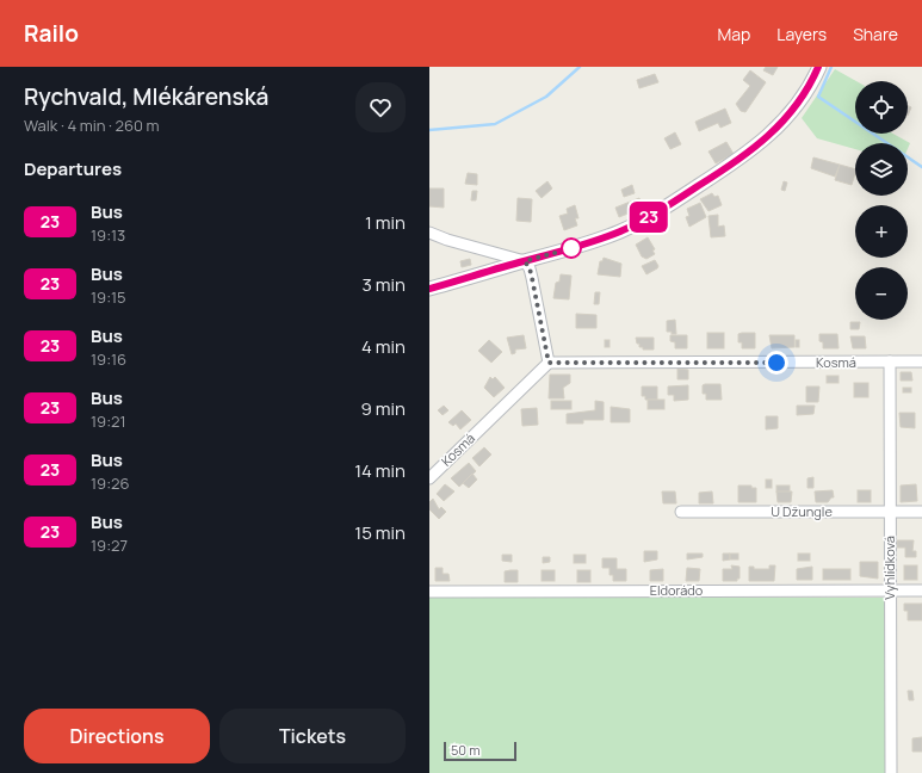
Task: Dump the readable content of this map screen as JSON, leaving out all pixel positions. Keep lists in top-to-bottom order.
{
  "streets": {
    "street": [
      "Kosmá",
      "U Džungle",
      "Vyhlídková",
      "Eldorádo"
    ]
  },
  "crossings": [
    ["Kosmá", "Vyhlídková"],
    ["U Džungle", "Vyhlídková"],
    ["Vyhlídková", "Eldorádo"]
  ],
  "lines": ["bus line 23"],
  "scale_bar": "50 m",
  "page": {
    "header": "Railo",
    "nav": ["Map", "Layers", "Share"],
    "heading": [
      ["Rychvald, Mlékárenská", "Walk · 4 min · 260 m"],
      "Departures"
    ],
    "on_map": "23",
    "map_buttons": ["+", "−"],
    "list": [
      {
        "mark": "23",
        "name": "Bus",
        "note": "19:13",
        "value": "1 min"
      },
      {
        "mark": "23",
        "name": "Bus",
        "note": "19:15",
        "value": "3 min"
      },
      {
        "mark": "23",
        "name": "Bus",
        "note": "19:16",
        "value": "4 min"
      },
      {
        "mark": "23",
        "name": "Bus",
        "note": "19:21",
        "value": "9 min"
      },
      {
        "mark": "23",
        "name": "Bus",
        "note": "19:26",
        "value": "14 min"
      },
      {
        "mark": "23",
        "name": "Bus",
        "note": "19:27",
        "value": "15 min"
      }
    ],
    "buttons": ["Directions", "Tickets"],
    "scale": "50 m"
  }
}
